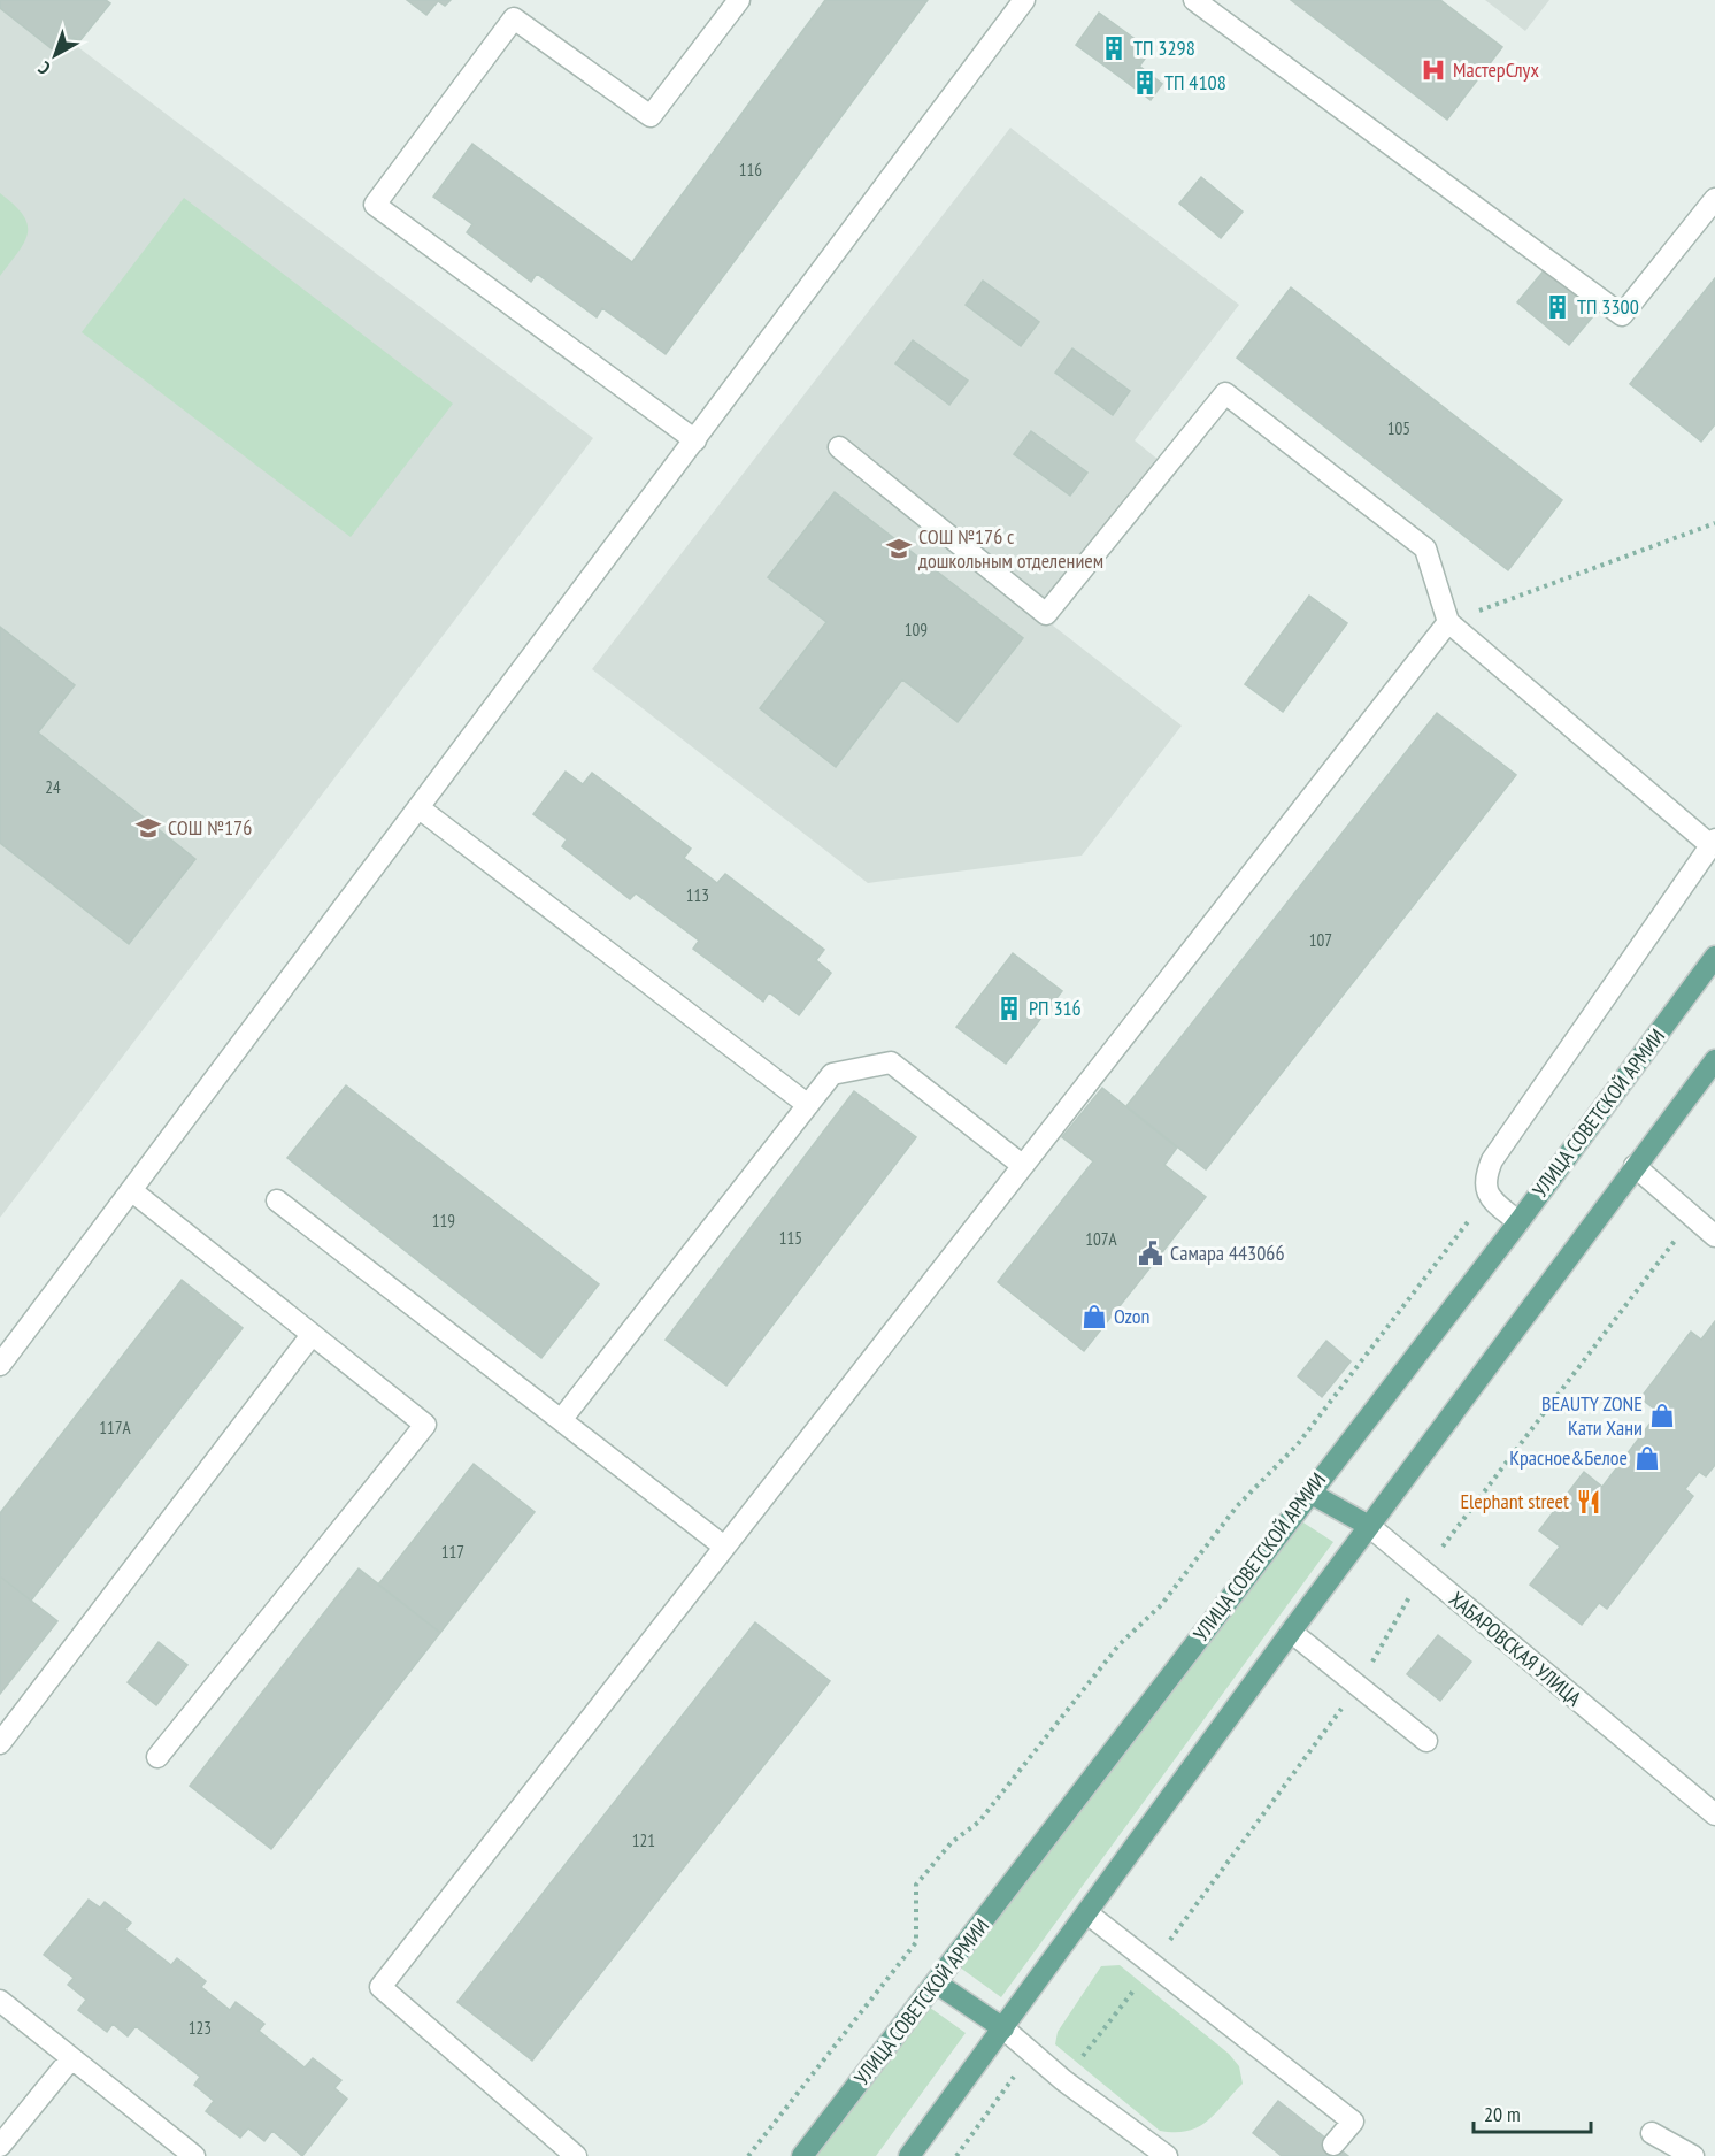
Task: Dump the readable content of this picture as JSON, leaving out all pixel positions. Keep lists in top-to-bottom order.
{
  "streets": {
    "main road": ["УЛИЦА СОВЕТСКОЙ АРМИИ", "ХАБАРОВСКАЯ УЛИЦА"]
  },
  "crossings": [
    ["УЛИЦА СОВЕТСКОЙ АРМИИ", "ХАБАРОВСКАЯ УЛИЦА"]
  ],
  "places": {
    "building": [
      "ТП 3298",
      "ТП 4108",
      "ТП 3300",
      "РП 316"
    ],
    "hospital": ["МастерСлух"],
    "school or university": ["СОШ №176 с дошкольным отделением", "СОШ №176"],
    "public building": ["Самара 443066"],
    "shop": ["Ozon", "BEAUTY ZONE Кати Хани", "Красное&Белое"],
    "restaurant": ["Elephant street"]
  },
  "house_numbers": [
    "116",
    "105",
    "109",
    "24",
    "113",
    "107",
    "119",
    "115",
    "107А",
    "117А",
    "117",
    "121",
    "123"
  ],
  "scale_bar": "20 m",
  "north": "bottom left"
}
